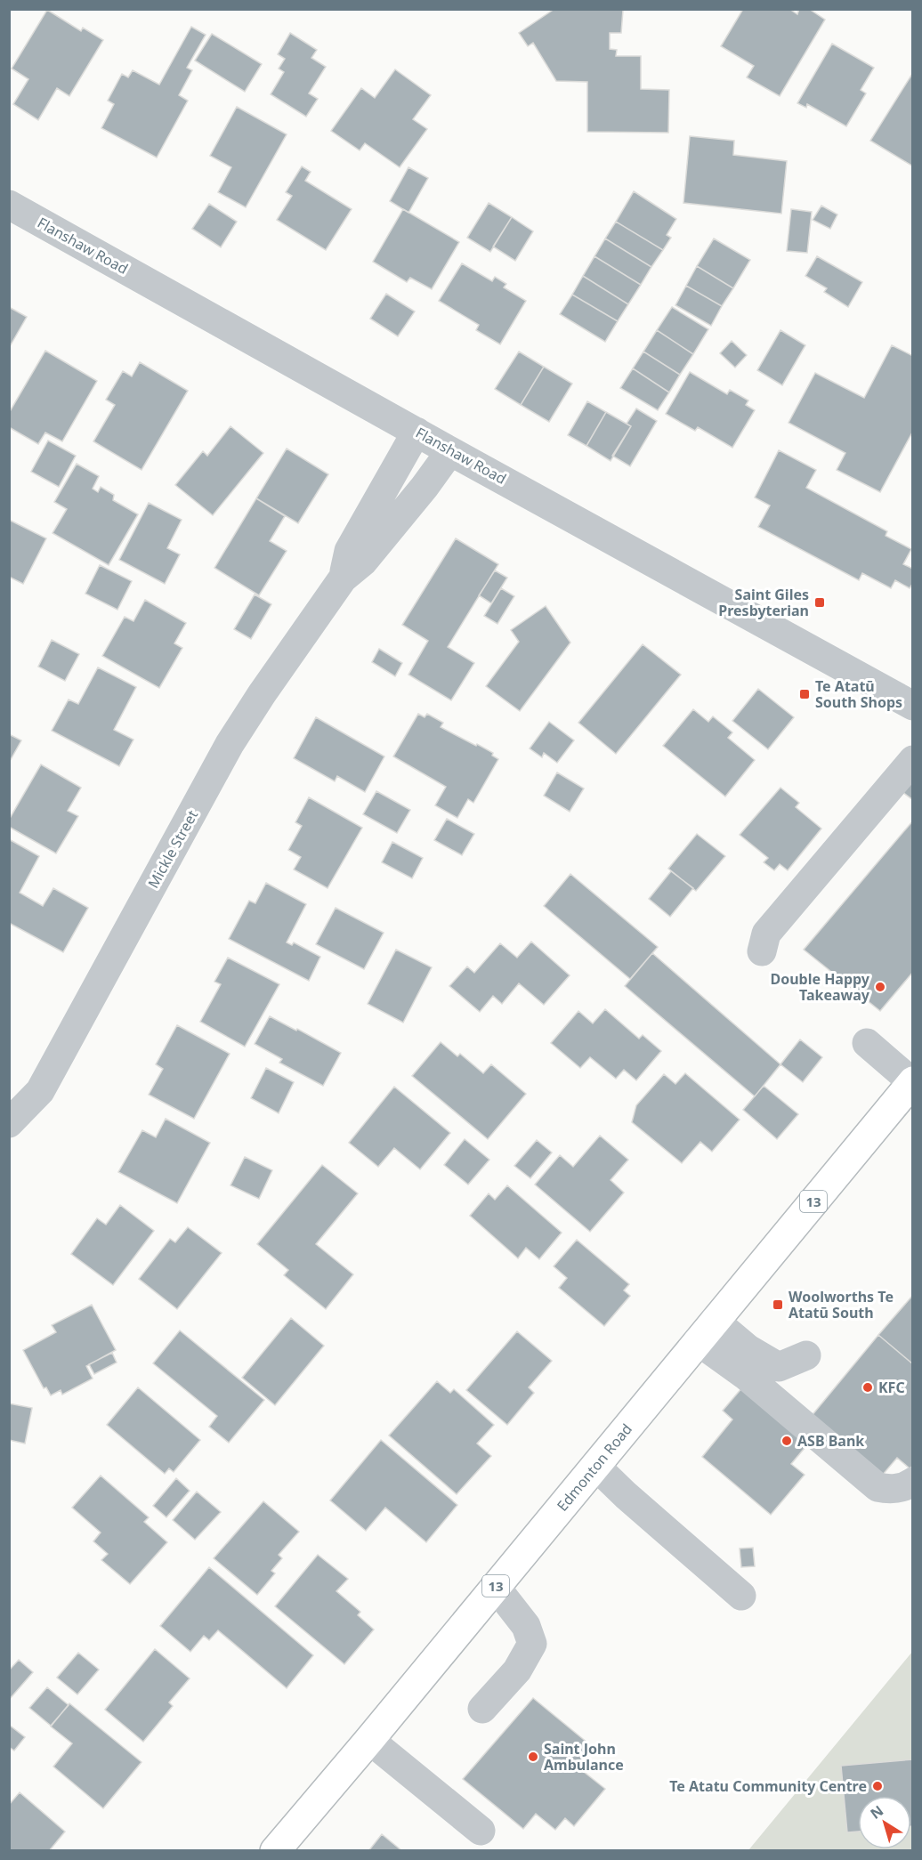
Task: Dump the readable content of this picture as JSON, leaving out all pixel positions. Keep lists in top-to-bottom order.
{
  "streets": {
    "main road": ["13", "Edmonton Road"],
    "street": ["Flanshaw Road", "Mickle Street"]
  },
  "crossings": [
    ["Flanshaw Road", "Mickle Street"]
  ],
  "places": {
    "transit": ["Saint Giles Presbyterian", "Te Atatū South Shops", "Woolworths Te Atatū South"],
    "other": [
      "Double Happy Takeaway",
      "KFC",
      "ASB Bank",
      "Saint John Ambulance",
      "Te Atatu Community Centre"
    ]
  },
  "north": "top left"
}
